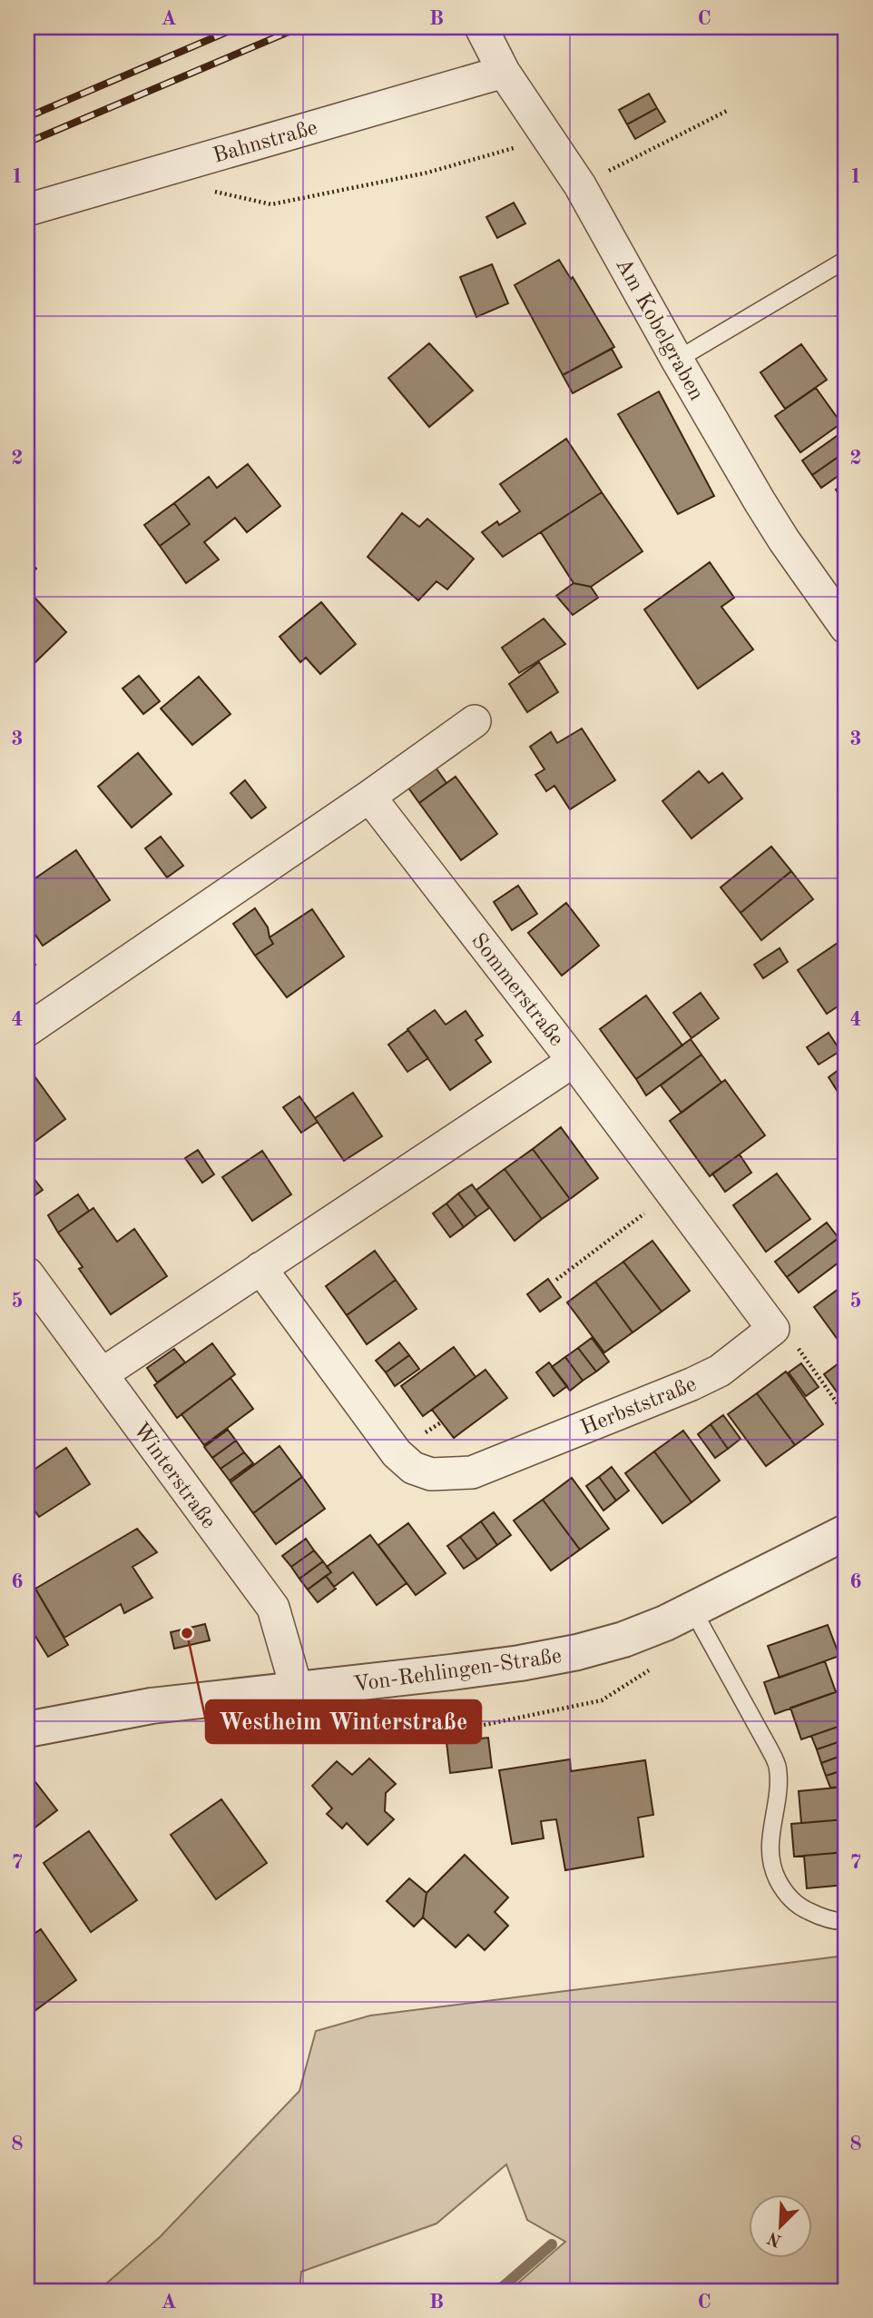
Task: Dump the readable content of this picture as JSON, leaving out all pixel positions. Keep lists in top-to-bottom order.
{
  "streets": {
    "street": [
      "Bahnstraße",
      "Am Kobelgraben",
      "Sommerstraße",
      "Herbststraße",
      "Winterstraße",
      "Von-Rehlingen-Straße"
    ]
  },
  "crossings": [
    ["Bahnstraße", "Am Kobelgraben"],
    ["Sommerstraße", "Herbststraße"],
    ["Sommerstraße", "Winterstraße"],
    ["Winterstraße", "Von-Rehlingen-Straße"]
  ],
  "places": ["Westheim Winterstraße"],
  "north": "bottom left",
  "grid": {
    "columns": ["A", "B", "C"],
    "rows": [
      "1",
      "2",
      "3",
      "4",
      "5",
      "6",
      "7",
      "8"
    ]
  }
}
